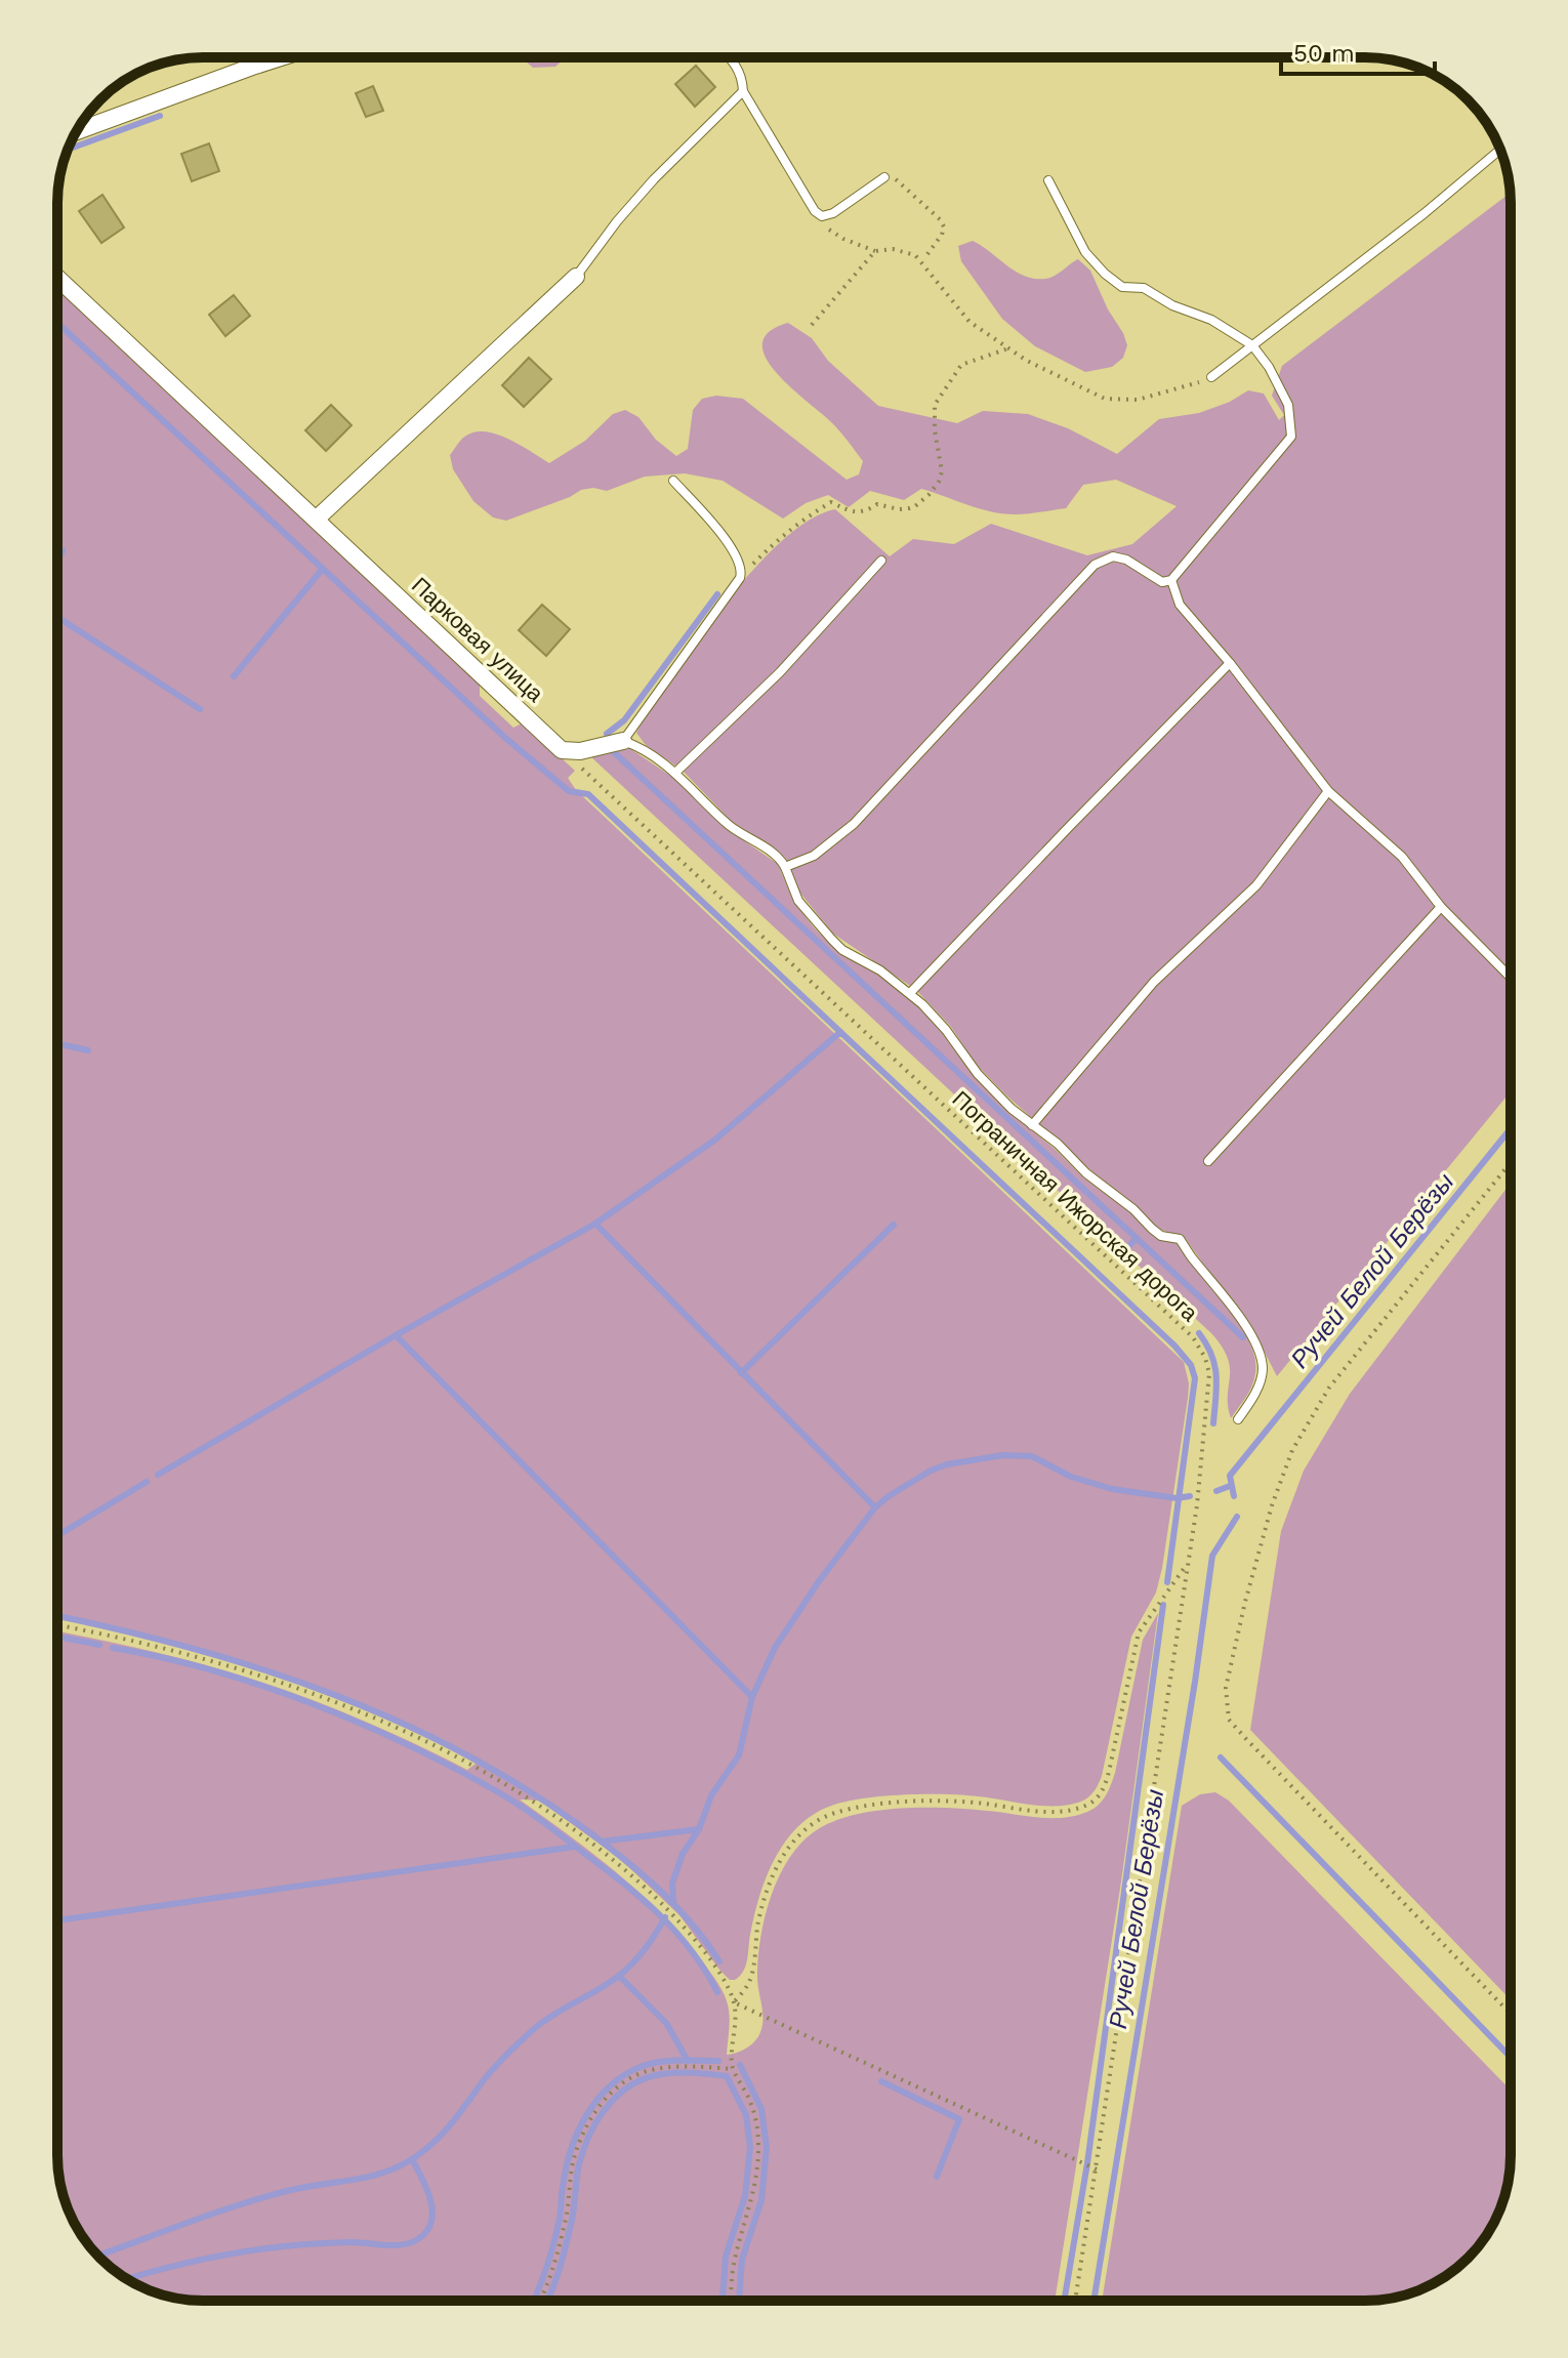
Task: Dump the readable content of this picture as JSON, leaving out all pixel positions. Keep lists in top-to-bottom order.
{
  "streets": {
    "street": ["Парковая улица"],
    "path": ["Пограничная Ижорская дорога"]
  },
  "water": ["Ручей Белой Берёзы"],
  "scale_bar": "50 m"
}
